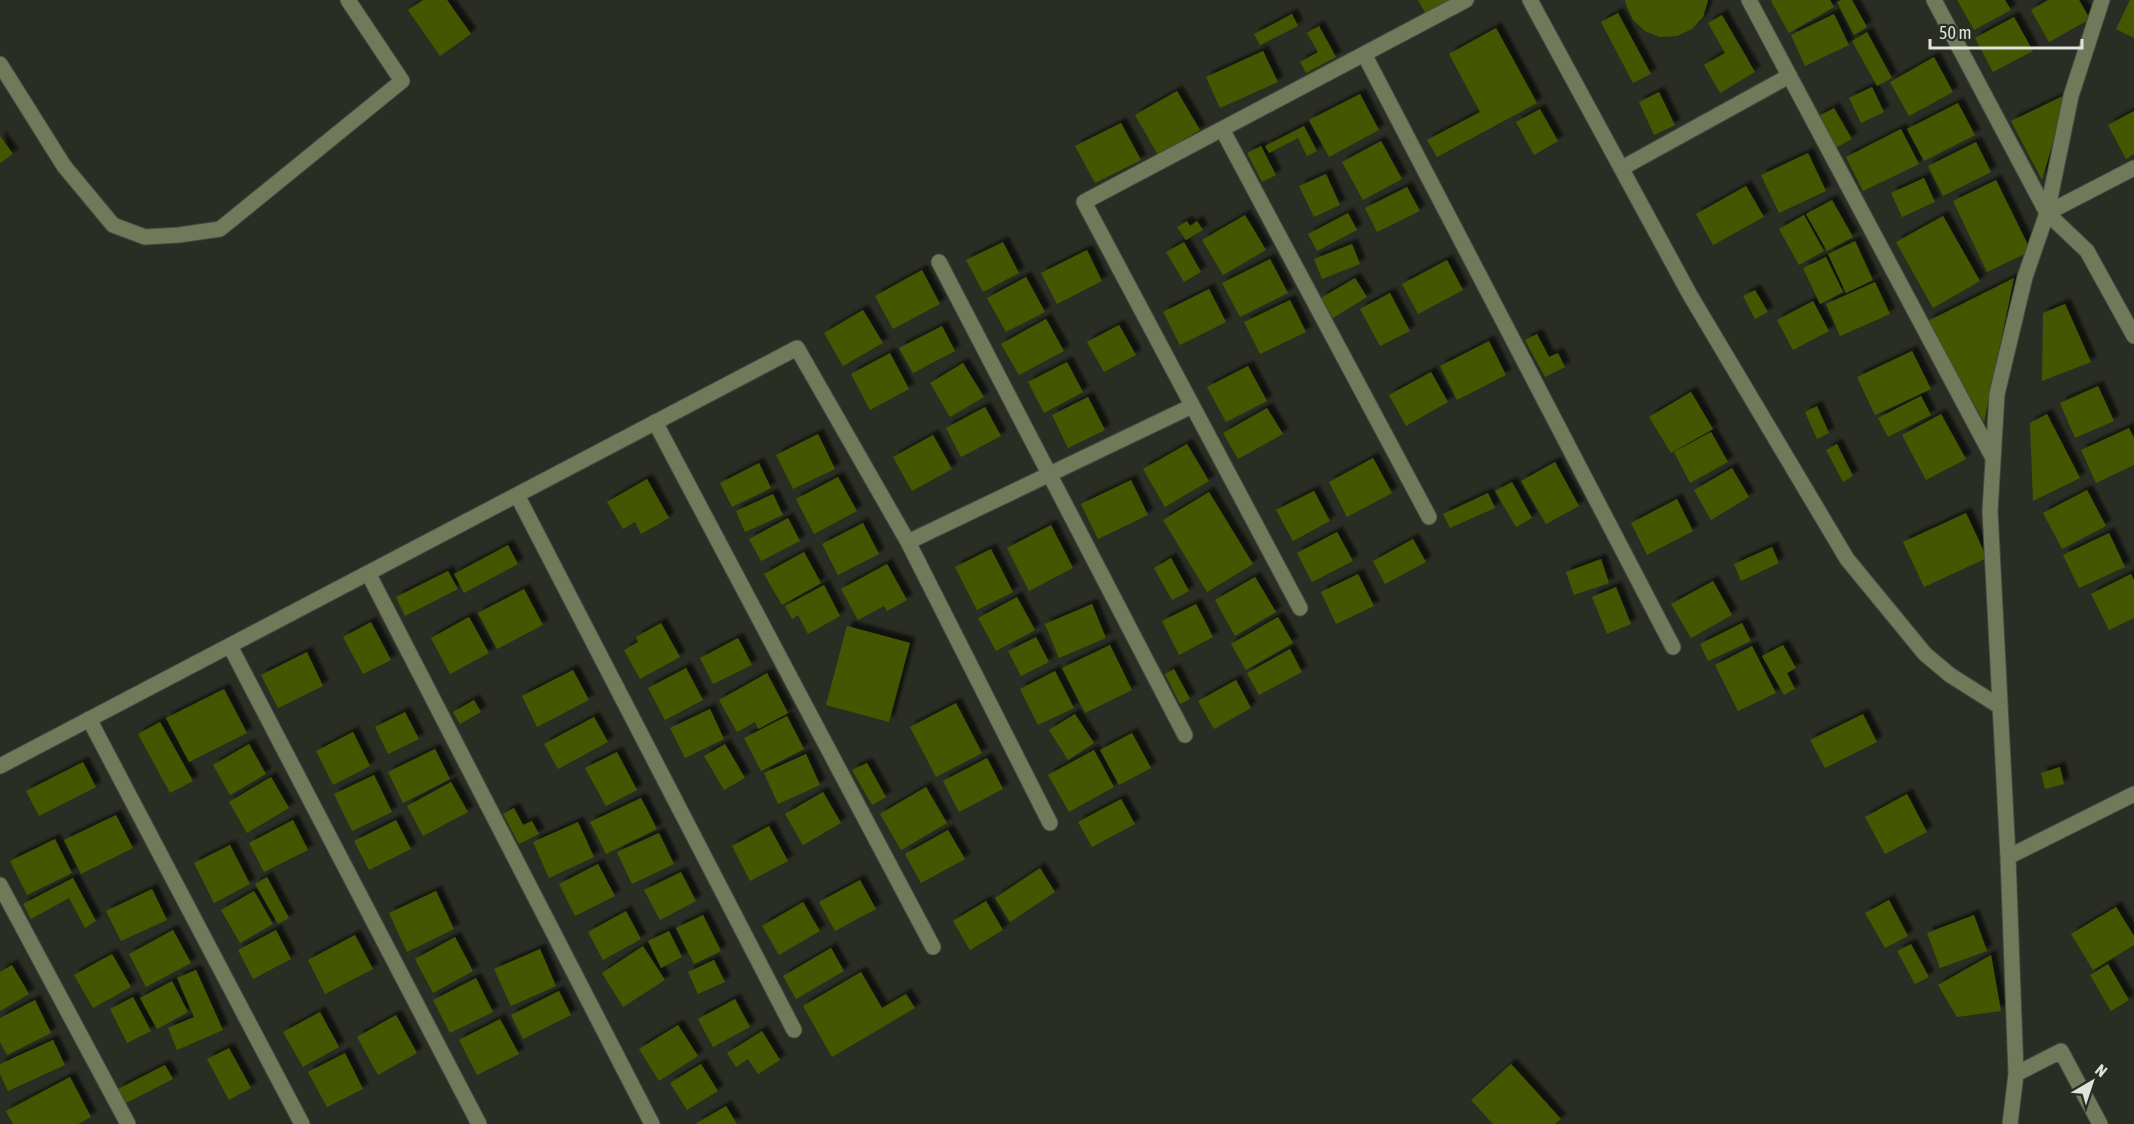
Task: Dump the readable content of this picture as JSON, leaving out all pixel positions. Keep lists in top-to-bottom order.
{
  "scale_bar": "50 m",
  "north": "top right"
}
